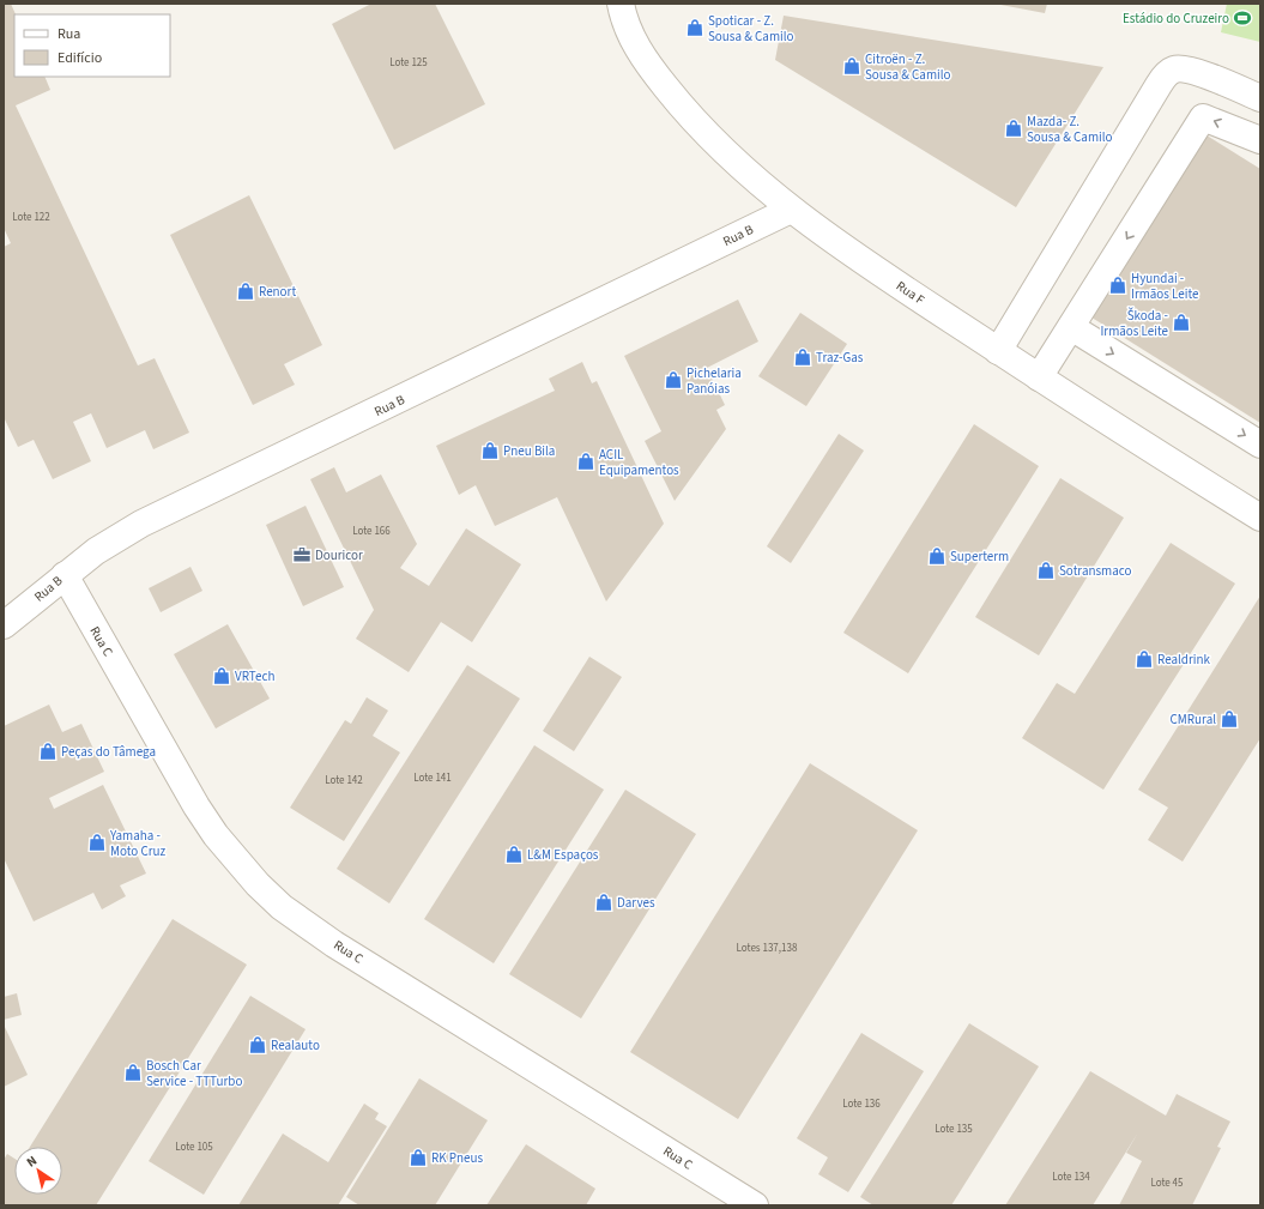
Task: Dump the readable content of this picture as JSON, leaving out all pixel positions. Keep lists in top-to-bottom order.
{
  "streets": {
    "street": ["Rua B", "Rua F", "Rua C"]
  },
  "crossings": [
    ["Rua B", "Rua F"],
    ["Rua B", "Rua C"]
  ],
  "places": {
    "sports": ["Estádio do Cruzeiro"],
    "shop": [
      "Spoticar - Z. Sousa & Camilo",
      "Citroën - Z. Sousa & Camilo",
      "Mazda- Z. Sousa & Camilo",
      "Hyundai - Irmãos Leite",
      "Renort",
      "Škoda - Irmãos Leite",
      "Traz-Gas",
      "Pichelaria Panóias",
      "Pneu Bila",
      "ACIL Equipamentos",
      "Superterm",
      "Sotransmaco",
      "Realdrink",
      "VRTech",
      "CMRural",
      "Peças do Tâmega",
      "Yamaha - Moto Cruz",
      "L&M Espaços",
      "Darves",
      "Realauto",
      "Bosch Car Service - TTTurbo",
      "RK Pneus"
    ],
    "office": ["Douricor"]
  },
  "house_numbers": [
    "Lote 125",
    "Lote 122",
    "Lote 166",
    "Lote 141",
    "Lote 142",
    "Lotes 137,138",
    "Lote 136",
    "Lote 135",
    "Lote 105",
    "Lote 134",
    "Lote 45"
  ],
  "legend": ["Rua", "Edifício"],
  "north": "top left"
}
